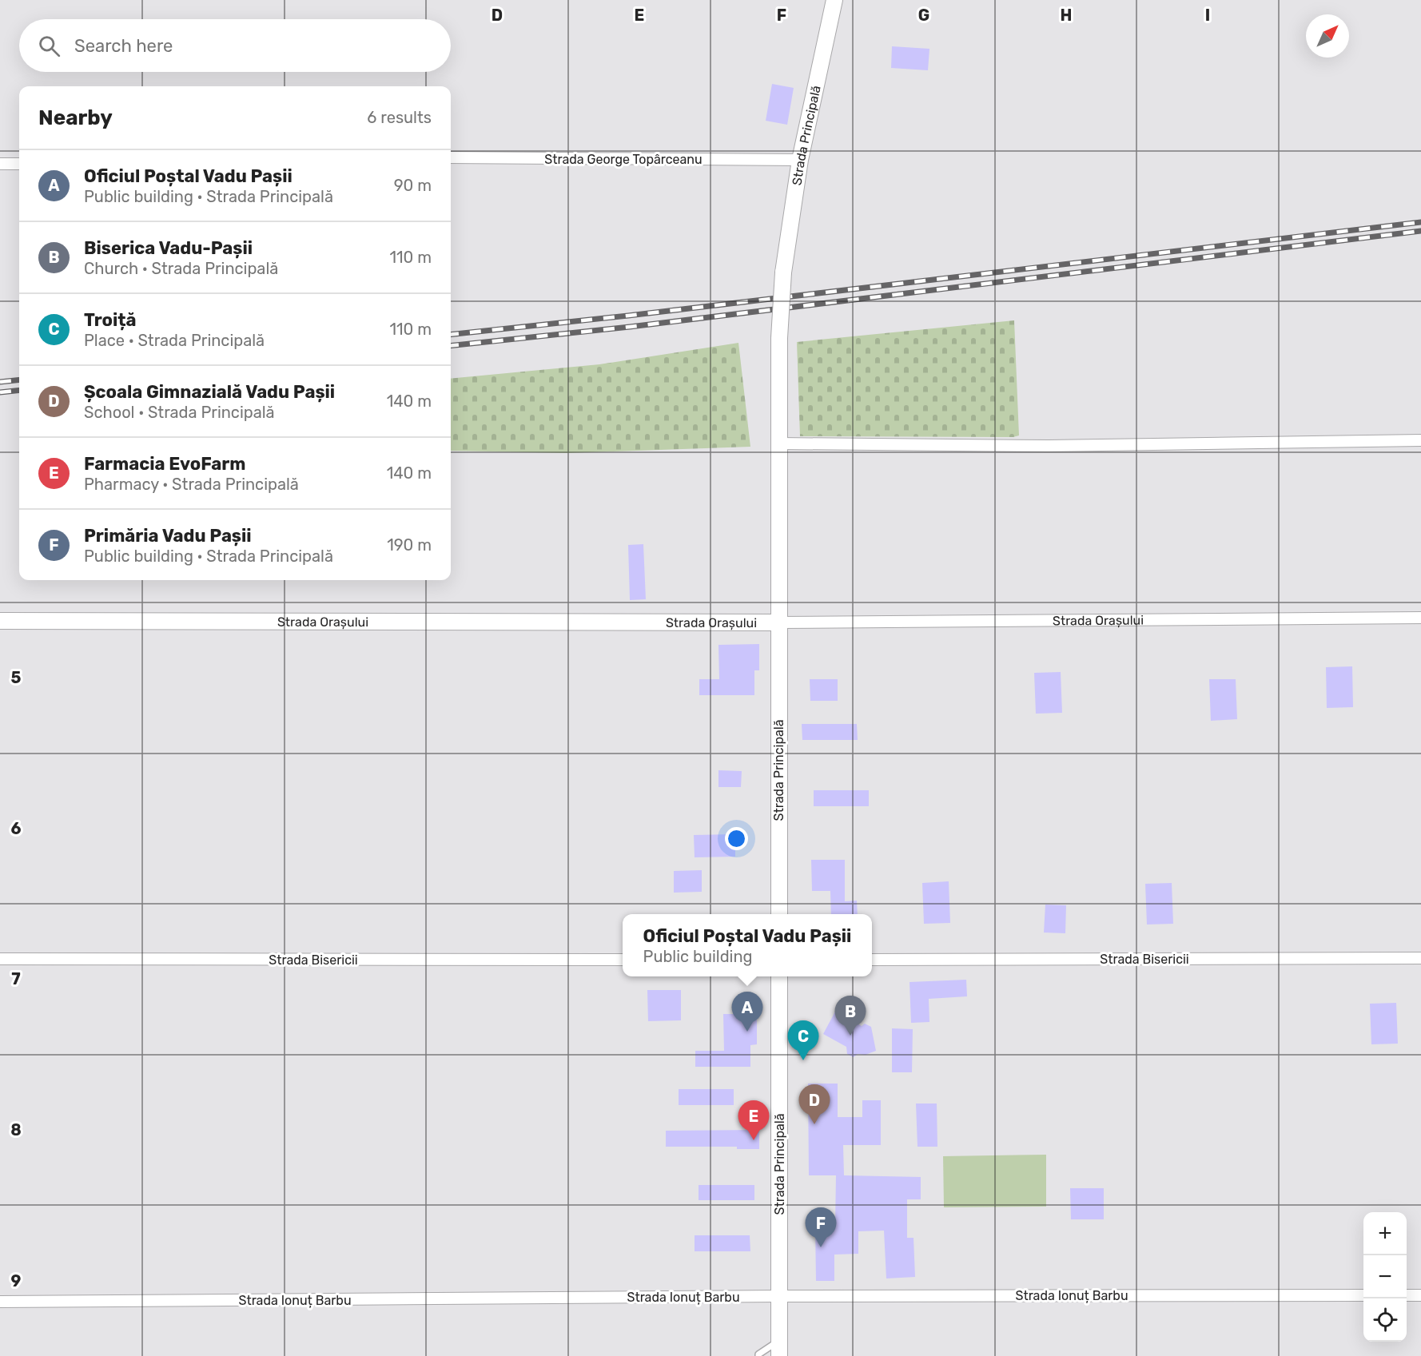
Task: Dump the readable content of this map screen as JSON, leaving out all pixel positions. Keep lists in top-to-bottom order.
{
  "streets": {
    "main road": ["Strada Principală", "Strada Orașului"],
    "street": ["Strada George Topârceanu", "Strada Bisericii", "Strada Ionuț Barbu"]
  },
  "crossings": [
    ["Strada Principală", "Strada George Topârceanu"],
    ["Strada Principală", "Strada Orașului"],
    ["Strada Principală", "Strada Ionuț Barbu"]
  ],
  "north": "top right",
  "page": {
    "search": "Search here",
    "heading": ["Nearby", "6 results"],
    "list": [
      {
        "mark": "A",
        "name": "Oficiul Poștal Vadu Pașii",
        "note": "Public building · Strada Principală",
        "value": "90 m"
      },
      {
        "mark": "B",
        "name": "Biserica Vadu-Pașii",
        "note": "Church · Strada Principală",
        "value": "110 m"
      },
      {
        "mark": "C",
        "name": "Troiță",
        "note": "Place · Strada Principală",
        "value": "110 m"
      },
      {
        "mark": "D",
        "name": "Școala Gimnazială Vadu Pașii",
        "note": "School · Strada Principală",
        "value": "140 m"
      },
      {
        "mark": "E",
        "name": "Farmacia EvoFarm",
        "note": "Pharmacy · Strada Principală",
        "value": "140 m"
      },
      {
        "mark": "F",
        "name": "Primăria Vadu Pașii",
        "note": "Public building · Strada Principală",
        "value": "190 m"
      }
    ],
    "popup": ["Oficiul Poștal Vadu Pașii", "Public building"],
    "pins": [
      "A",
      "B",
      "C",
      "D",
      "E",
      "F"
    ],
    "map_buttons": ["+", "−"]
  },
  "grid": {
    "columns": [
      "D",
      "E",
      "F",
      "G",
      "H",
      "I"
    ],
    "rows": [
      "5",
      "6",
      "7",
      "8",
      "9"
    ]
  }
}
